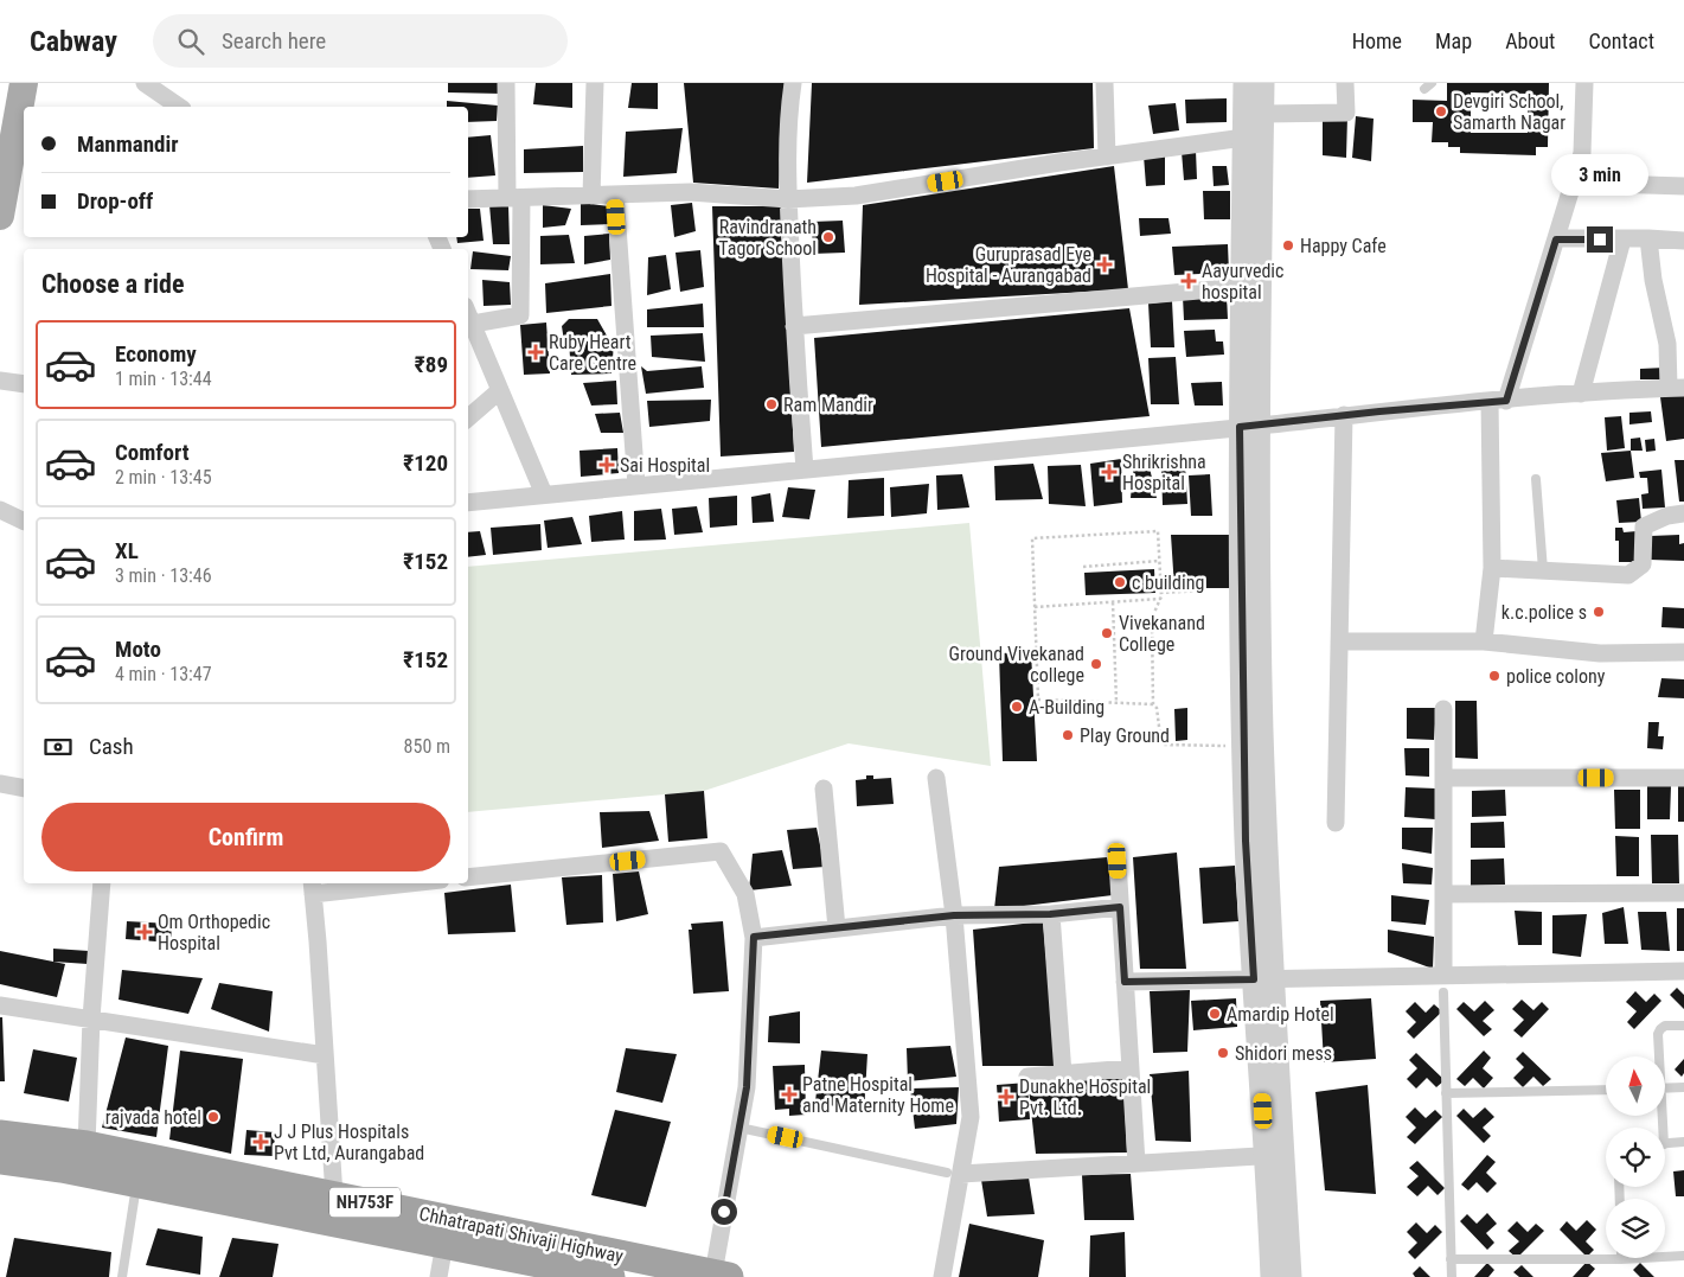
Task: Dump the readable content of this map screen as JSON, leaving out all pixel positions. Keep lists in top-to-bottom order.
{
  "streets": {
    "highway": ["NH753F", "Chhatrapati Shivaji Highway"]
  },
  "places": {
    "other": [
      "Devgiri School, Samarth Nagar",
      "Ravindranath Tagor School",
      "Happy Cafe",
      "Ram Mandir",
      "c building",
      "k.c.police s",
      "Vivekanand College",
      "Ground Vivekanad college",
      "police colony",
      "A-Building",
      "Play Ground",
      "Amardip Hotel",
      "Shidori mess",
      "rajvada hotel"
    ],
    "health": [
      "Guruprasad Eye Hospital - Aurangabad",
      "Aayurvedic hospital",
      "Ruby Heart Care Centre",
      "Sai Hospital",
      "Shrikrishna Hospital",
      "Om Orthopedic Hospital",
      "Patne Hospital and Maternity Home",
      "Dunakhe Hospital Pvt. Ltd.",
      "J J Plus Hospitals Pvt Ltd, Aurangabad"
    ]
  },
  "north": "top",
  "page": {
    "header": "Cabway",
    "search": "Search here",
    "nav": [
      "Home",
      "Map",
      "About",
      "Contact"
    ],
    "banner": ["Manmandir", "Drop-off"],
    "bubble": "3 min",
    "heading": "Choose a ride",
    "list": [
      {
        "name": "Economy",
        "note": "1 min · 13:44",
        "value": "₹89"
      },
      {
        "name": "Comfort",
        "note": "2 min · 13:45",
        "value": "₹120"
      },
      {
        "name": "XL",
        "note": "3 min · 13:46",
        "value": "₹152"
      },
      {
        "name": "Moto",
        "note": "4 min · 13:47",
        "value": "₹152"
      }
    ],
    "pay": ["Cash", "850 m"],
    "buttons": "Confirm"
  }
}
